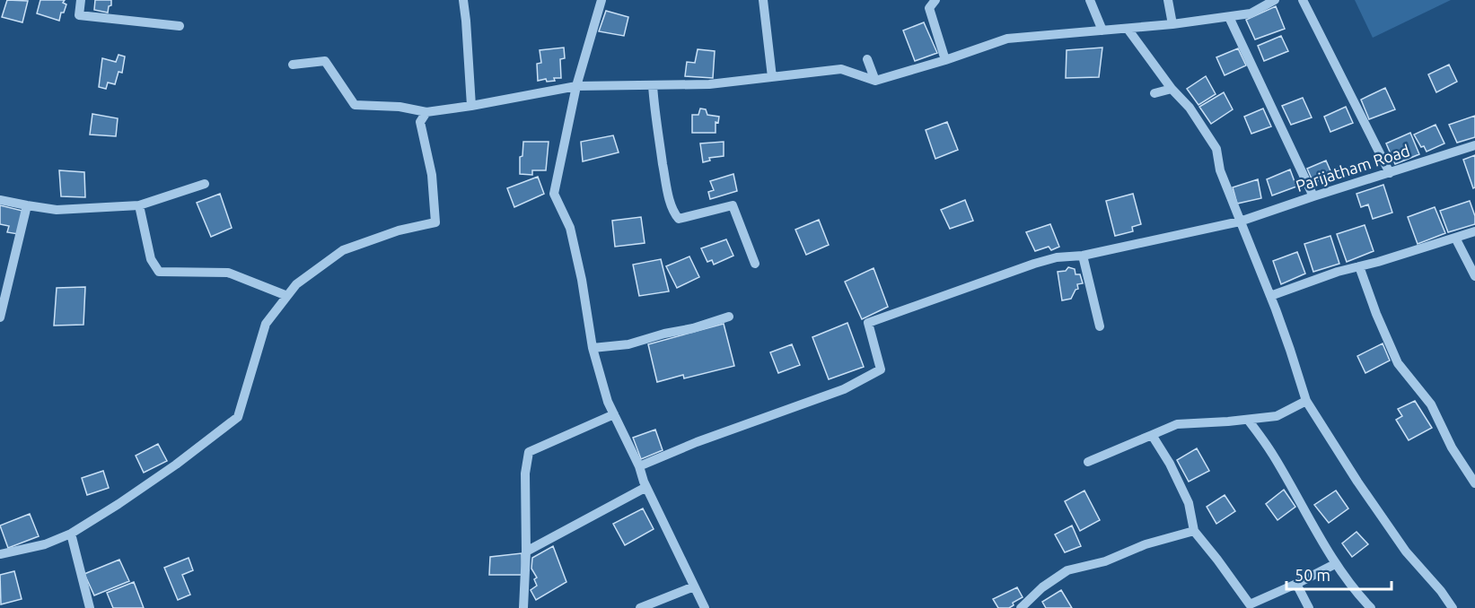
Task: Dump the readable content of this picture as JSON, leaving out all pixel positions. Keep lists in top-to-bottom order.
{
  "streets": {
    "street": ["Parijatham Road"]
  },
  "scale_bar": "50 m"
}
